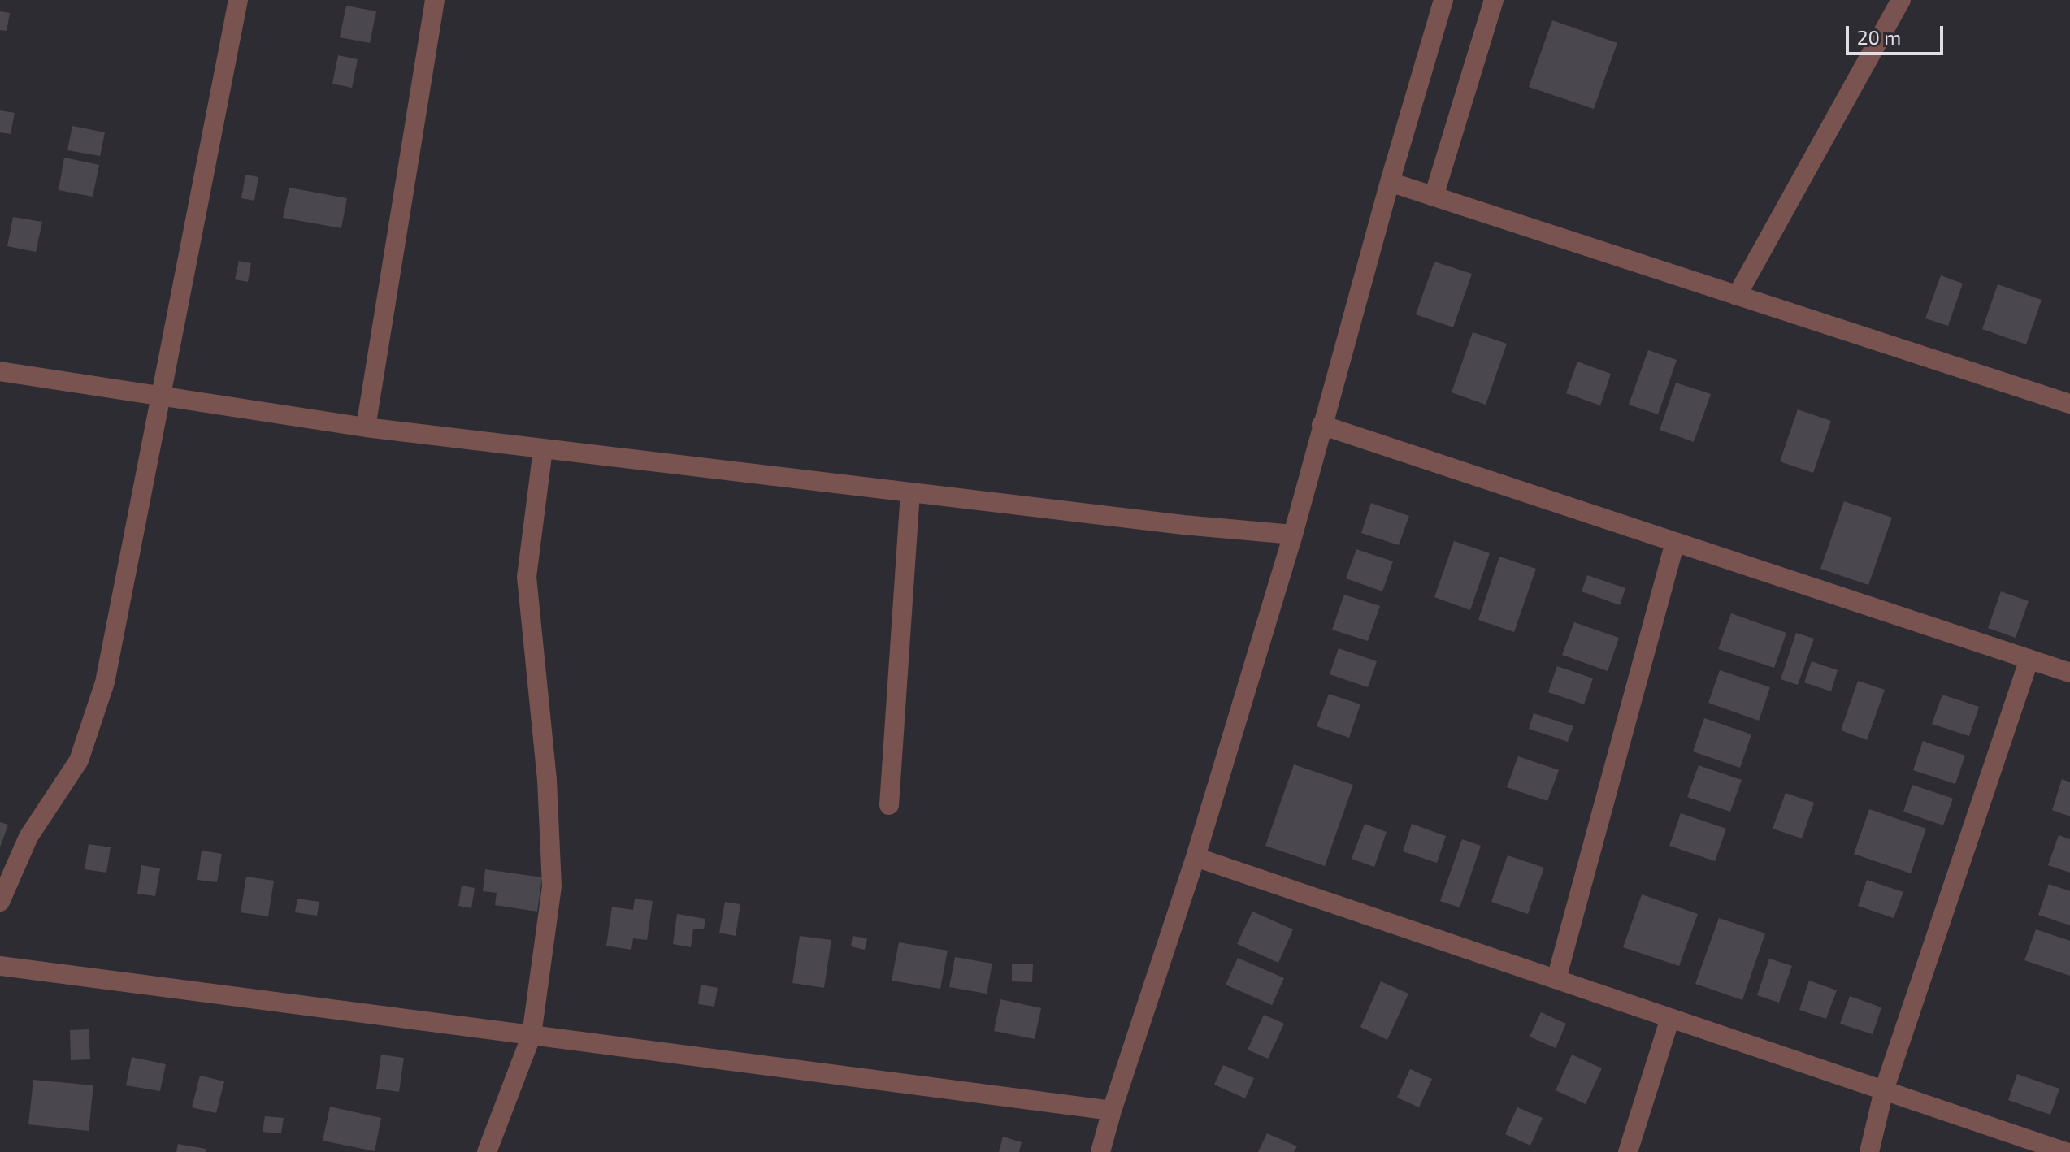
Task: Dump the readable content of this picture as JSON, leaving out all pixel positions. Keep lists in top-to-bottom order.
{
  "scale_bar": "20 m"
}
